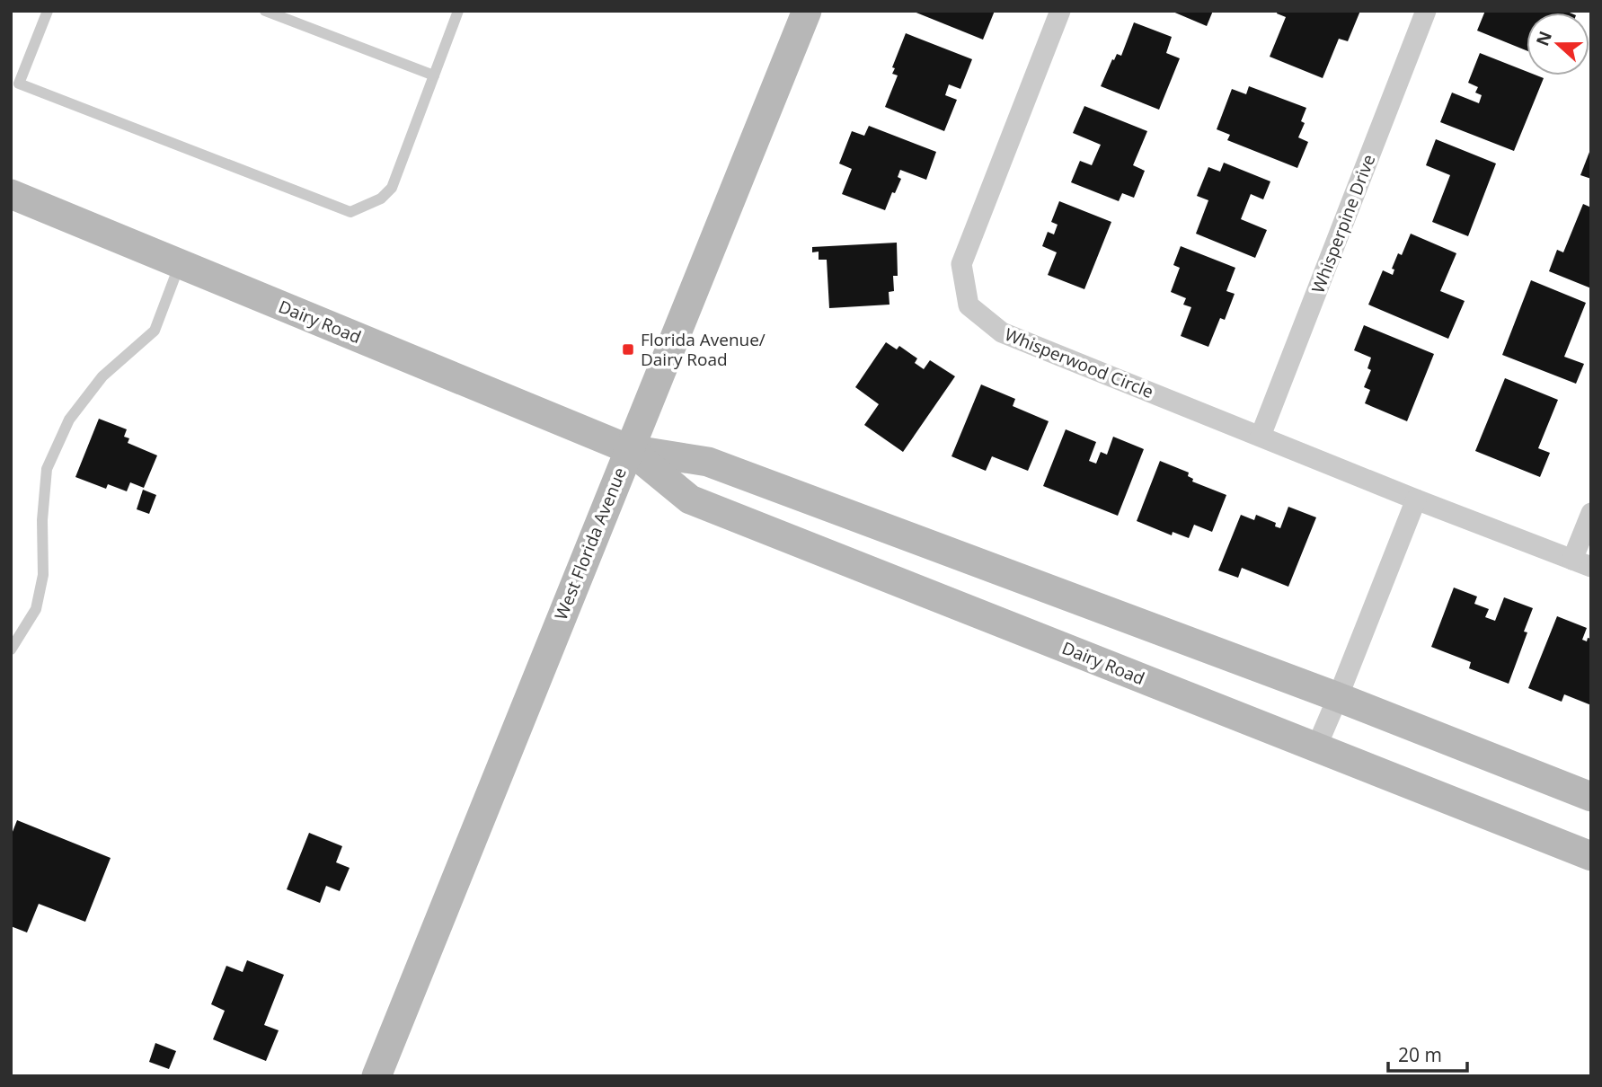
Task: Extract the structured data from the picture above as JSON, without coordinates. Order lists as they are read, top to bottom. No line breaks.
{"streets":{"street":["Whisperpine Drive","Dairy Road","Whisperwood Circle","West Florida Avenue"]},"crossings":[["Whisperpine Drive","Whisperwood Circle"],["Dairy Road","West Florida Avenue"]],"places":{"transit":["Florida Avenue/ Dairy Road"]},"scale_bar":"20 m","north":"left"}
